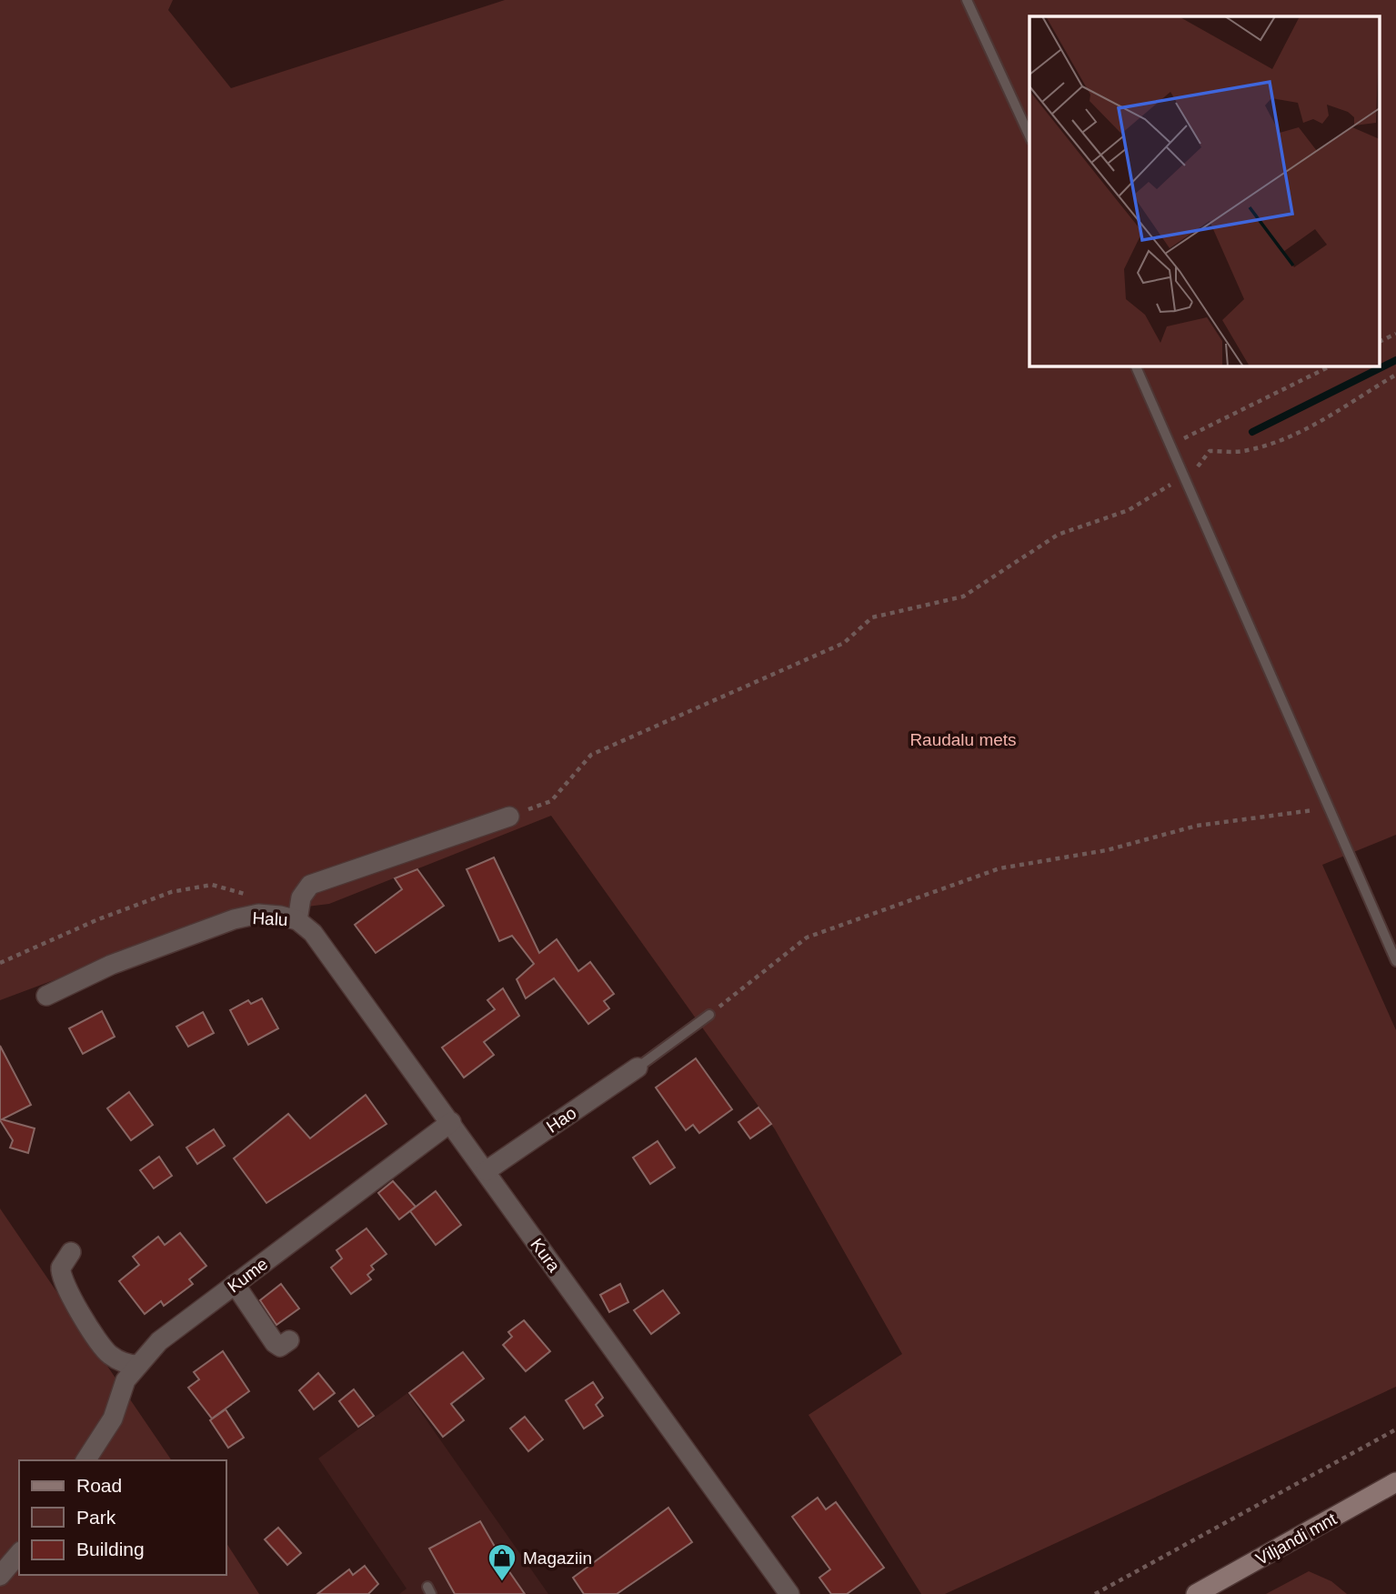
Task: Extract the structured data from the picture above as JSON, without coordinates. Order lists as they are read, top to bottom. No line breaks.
{"streets":{"main road":["Viljandi mnt"],"street":["Halu","Hao","Kura","Kume"]},"crossings":[["Halu","Kura"],["Hao","Kura"],["Kura","Kume"]],"parks":["Raudalu mets"],"places":{"shop":["Magaziin"]},"legend":["Road","Park","Building"]}
